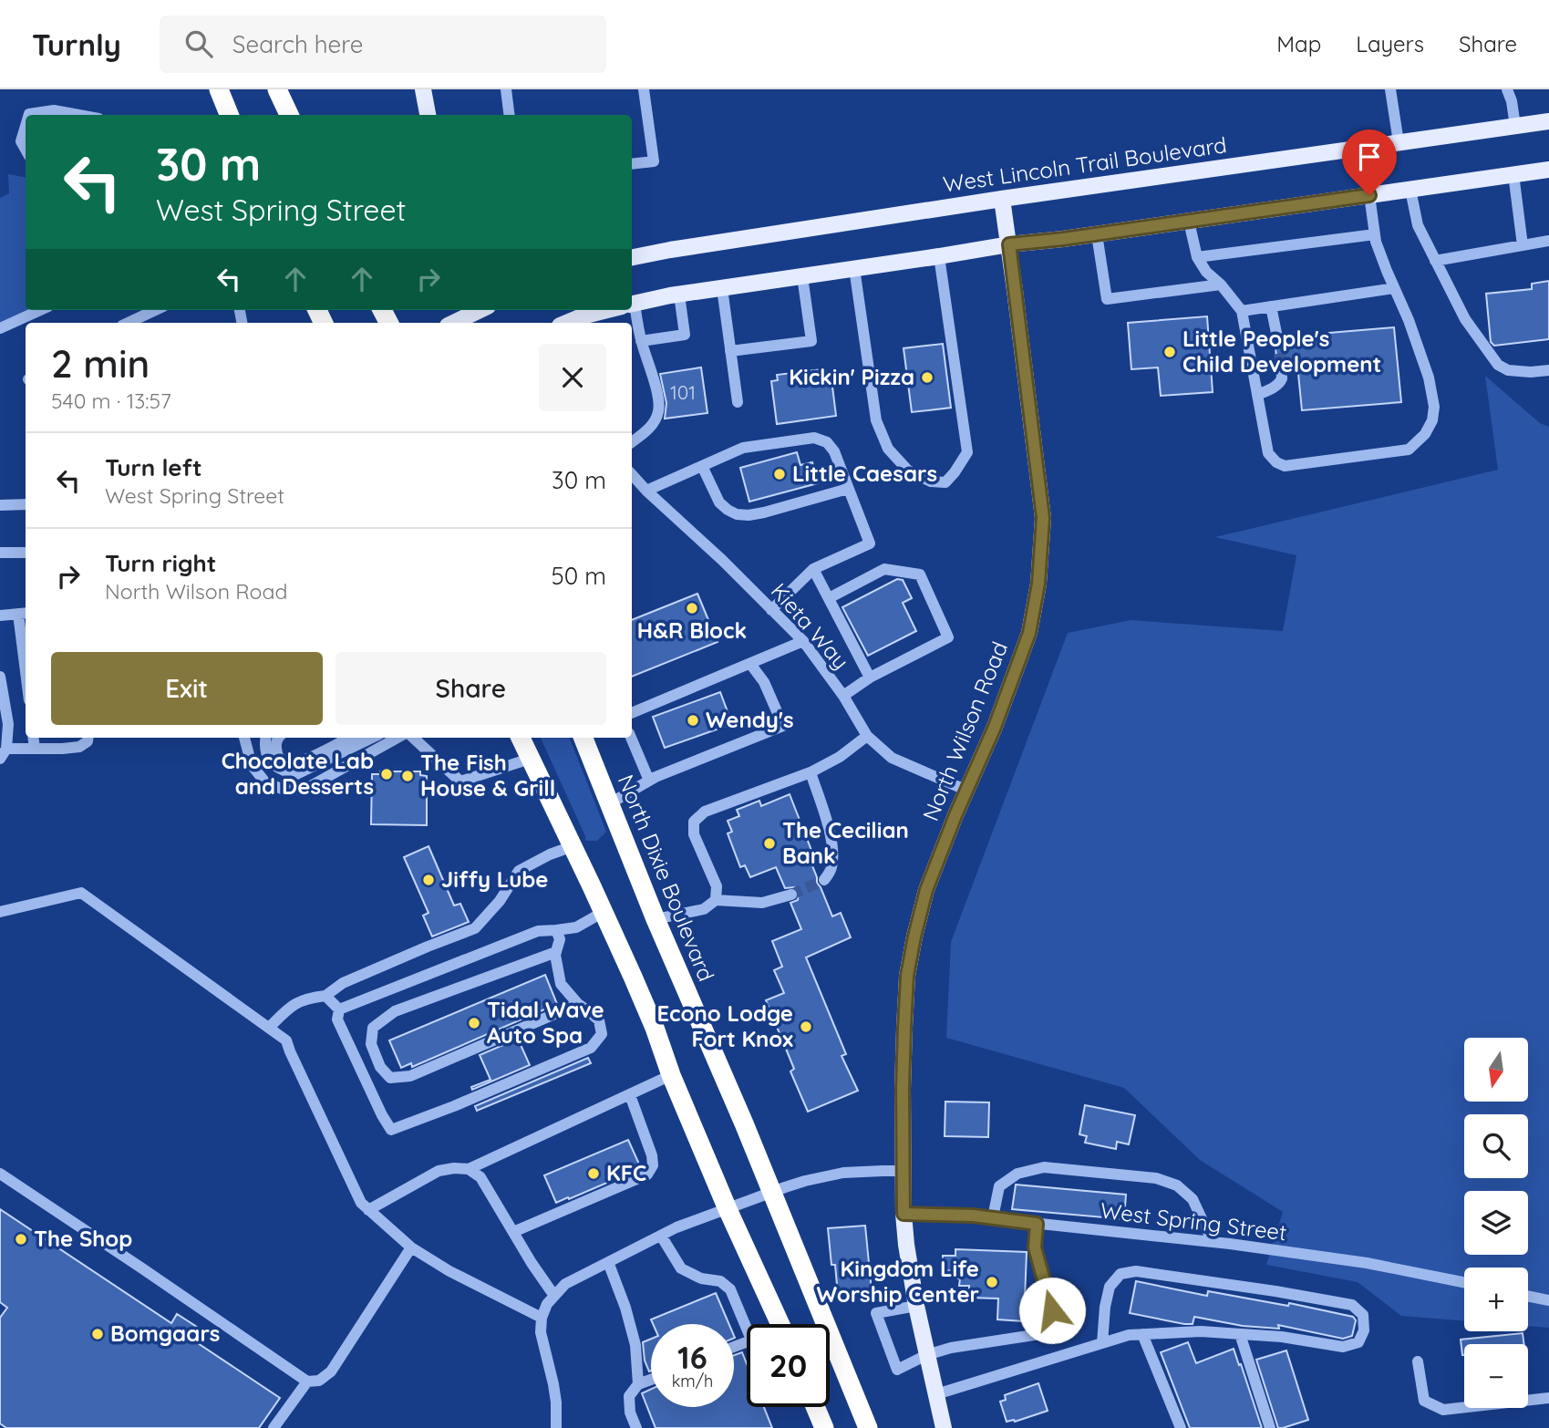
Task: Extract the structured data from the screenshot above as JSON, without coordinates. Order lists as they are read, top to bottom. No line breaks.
{"streets":{"highway":["North Dixie Boulevard"],"main road":["West Lincoln Trail Boulevard","North Wilson Road"],"street":["Kieta Way","West Spring Street"]},"crossings":[["West Lincoln Trail Boulevard","North Wilson Road"],["Kieta Way","North Wilson Road"],["North Wilson Road","West Spring Street"]],"places":["Little People's Child Development","Kickin' Pizza","Little Caesars","H&R Block","Wendy's","Chocolate Lab and Desserts","The Fish House & Grill","The Cecilian Bank","Jiffy Lube","Tidal Wave Auto Spa","Econo Lodge Fort Knox","KFC","The Shop","Kingdom Life Worship Center","Bomgaars"],"house_numbers":["101"],"north":"bottom","page":{"header":"Turnly","search":"Search here","nav":["Map","Layers","Share"],"turn":["30 m","West Spring Street"],"heading":["2 min","540 m · 13:57"],"list":[{"name":"Turn left","note":"West Spring Street","value":"30 m"},{"name":"Turn right","note":"North Wilson Road","value":"50 m"}],"buttons":["Exit","Share"],"map_buttons":["+","−"],"speed":"16 km/h","limit":"20"}}
